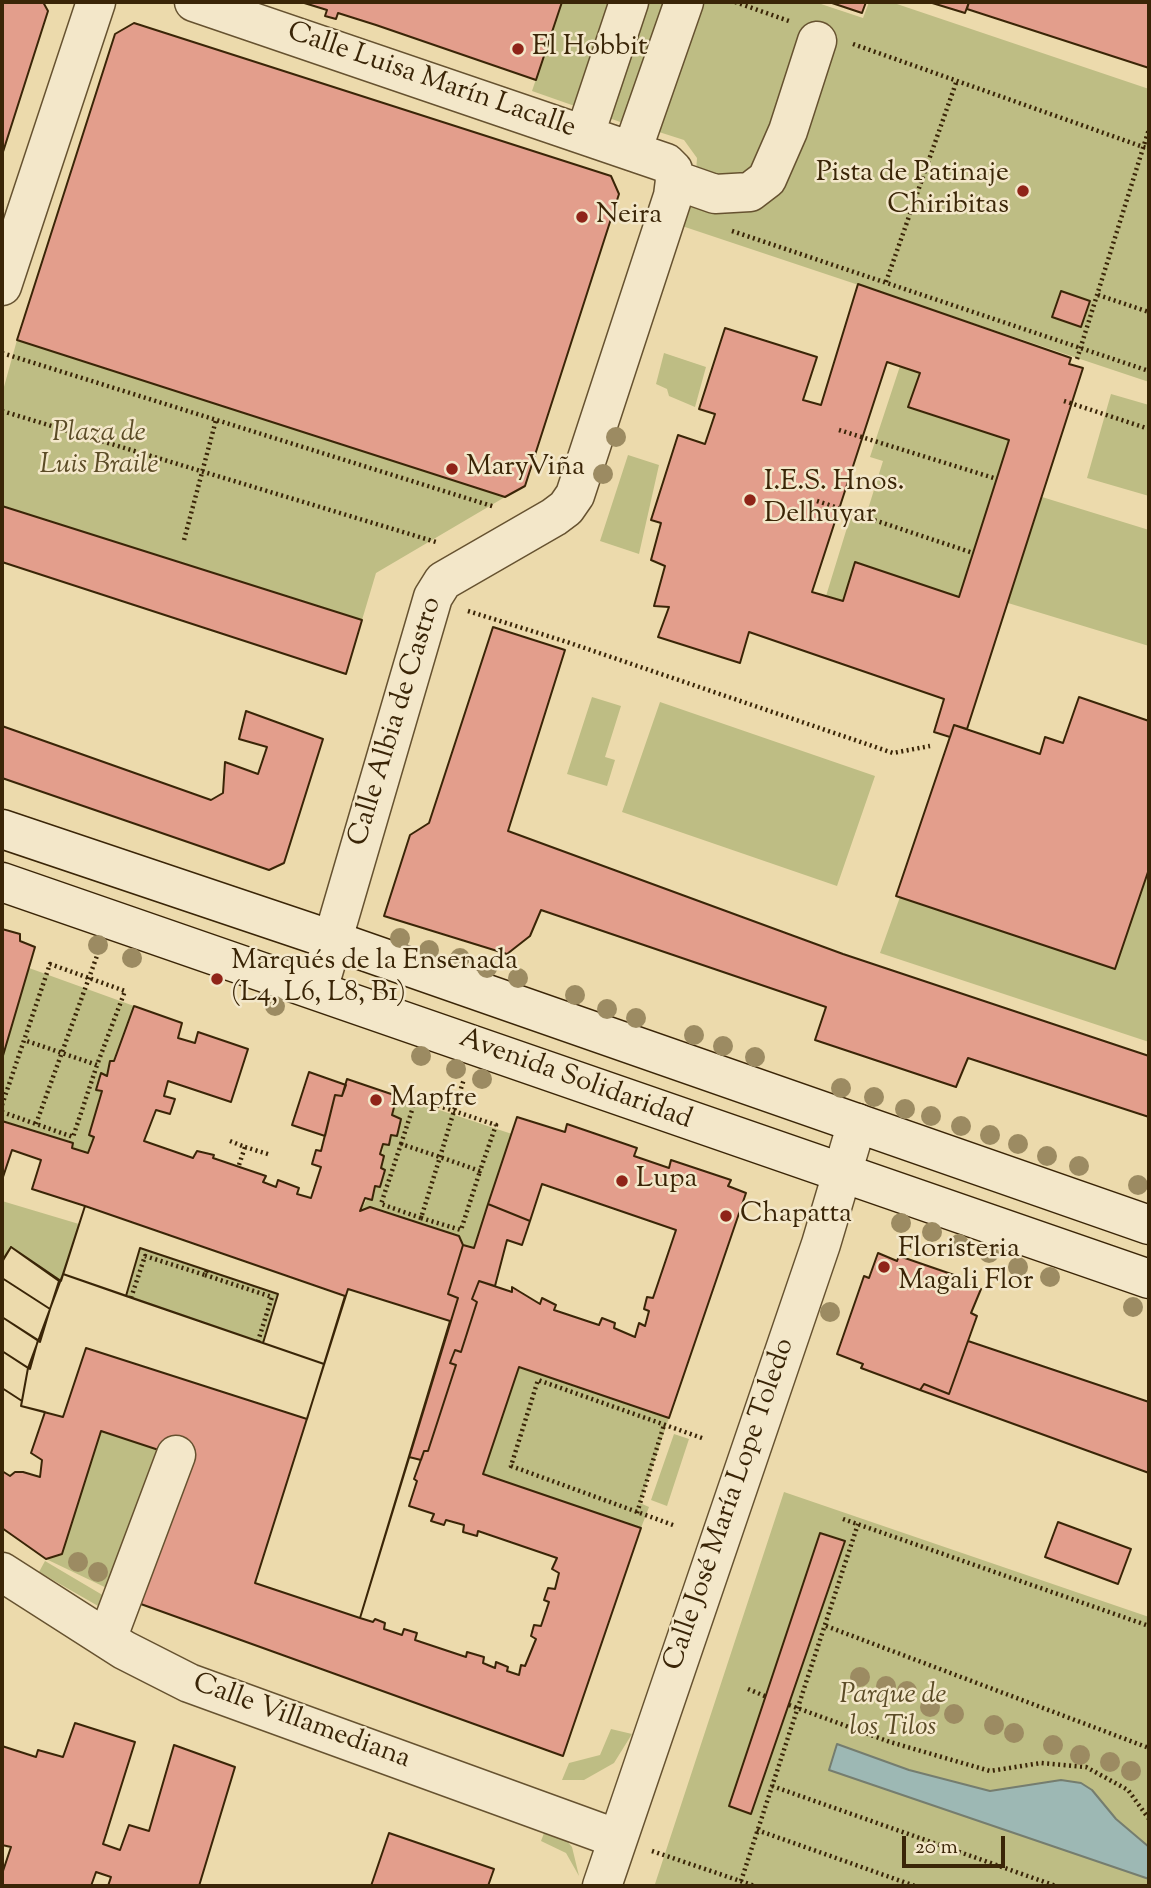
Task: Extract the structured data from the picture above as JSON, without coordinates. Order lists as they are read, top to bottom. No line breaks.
{"streets":{"street":["Calle Luisa Marín Lacalle","Calle Albia de Castro","Avenida Solidaridad","Calle José María Lope Toledo","Calle Villamediana"]},"crossings":[["Calle Luisa Marín Lacalle","Calle Albia de Castro"],["Calle Albia de Castro","Avenida Solidaridad"],["Avenida Solidaridad","Calle José María Lope Toledo"],["Calle José María Lope Toledo","Calle Villamediana"]],"parks":["Plaza de Luis Braile","Parque de los Tilos"],"places":["El Hobbit","Pista de Patinaje Chiribitas","Neira","MaryViña","I.E.S. Hnos. Delhuyar","Marqués de la Ensenada (L4, L6, L8, B1)","Mapfre","Lupa","Chapatta","Floristeria Magali Flor"],"scale_bar":"20 m"}
